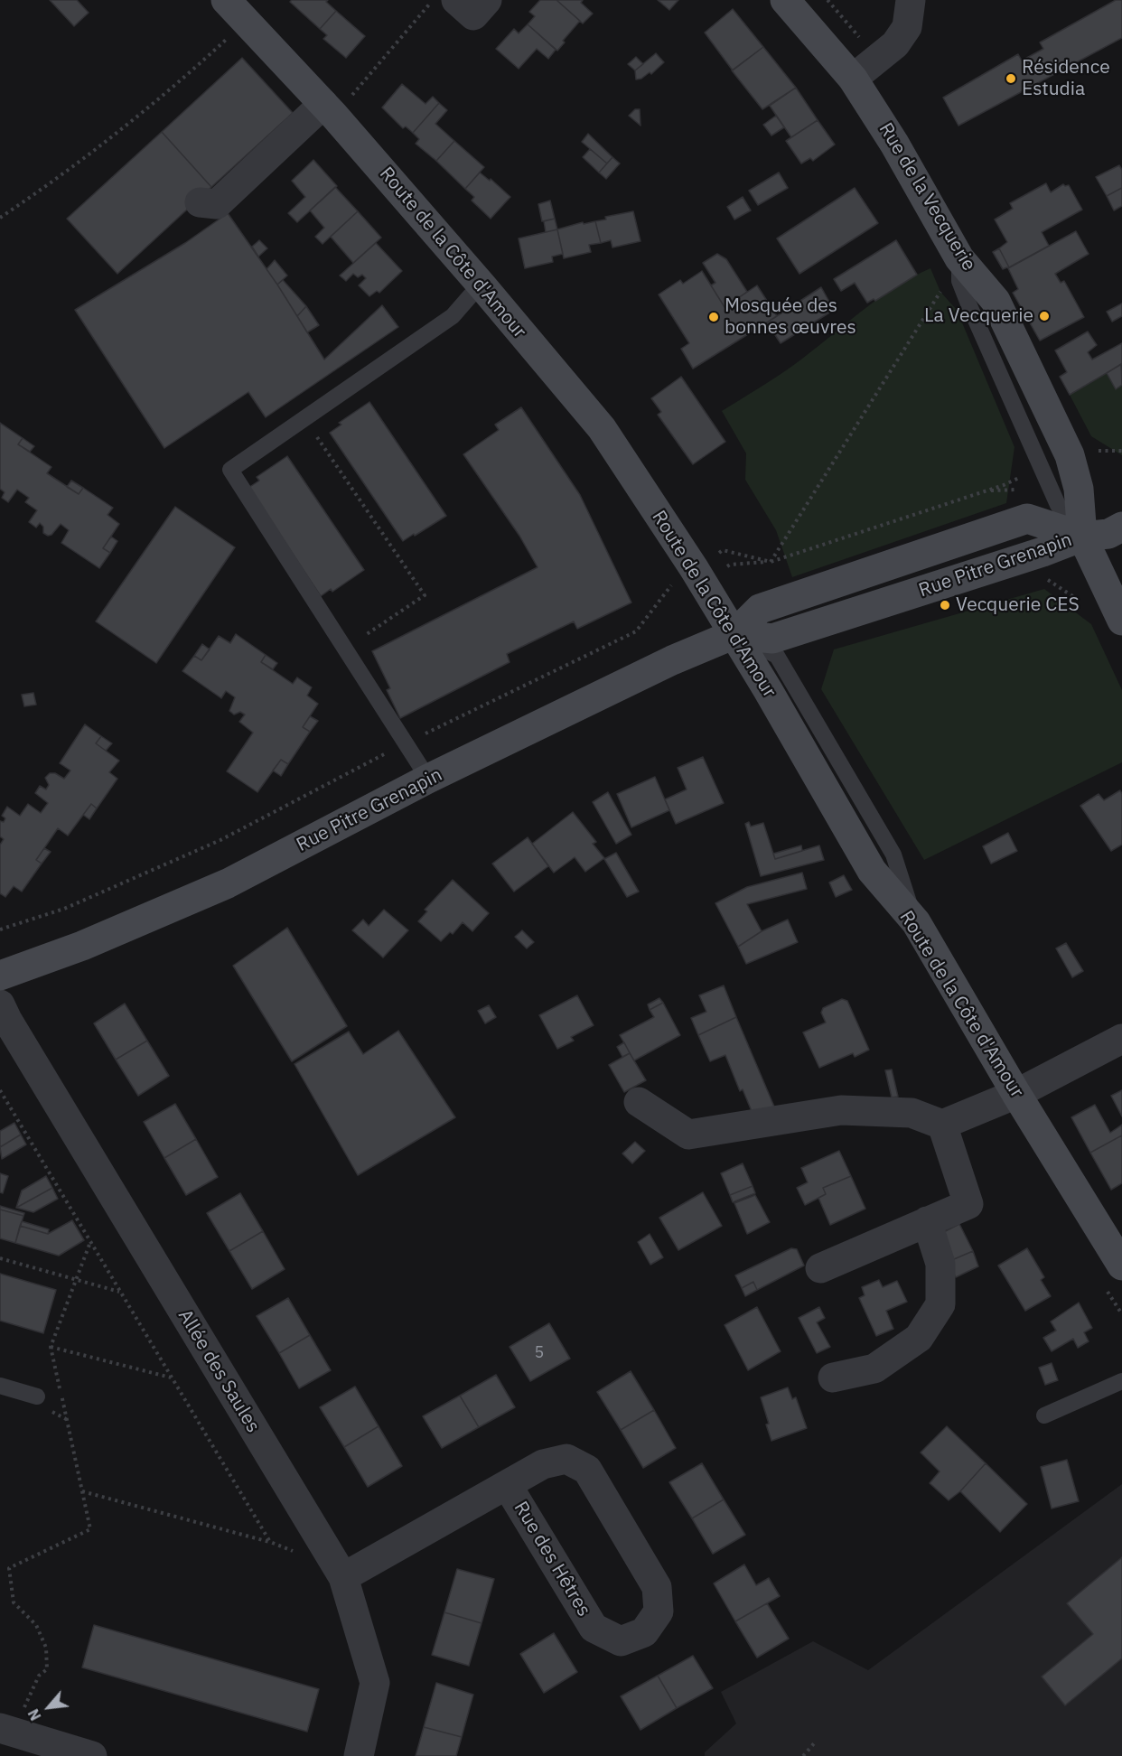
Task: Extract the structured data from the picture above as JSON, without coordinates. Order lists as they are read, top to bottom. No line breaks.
{"streets":{"main road":["Rue de la Vecquerie","Route de la Côte d'Amour","Rue Pitre Grenapin"],"street":["Allée des Saules","Rue des Hêtres"]},"crossings":[["Rue de la Vecquerie","Rue Pitre Grenapin"],["Route de la Côte d'Amour","Rue Pitre Grenapin"],["Allée des Saules","Rue des Hêtres"]],"places":["Résidence Estudia","La Vecquerie","Mosquée des bonnes œuvres","Vecquerie CES"],"house_numbers":["5"],"north":"bottom left"}
